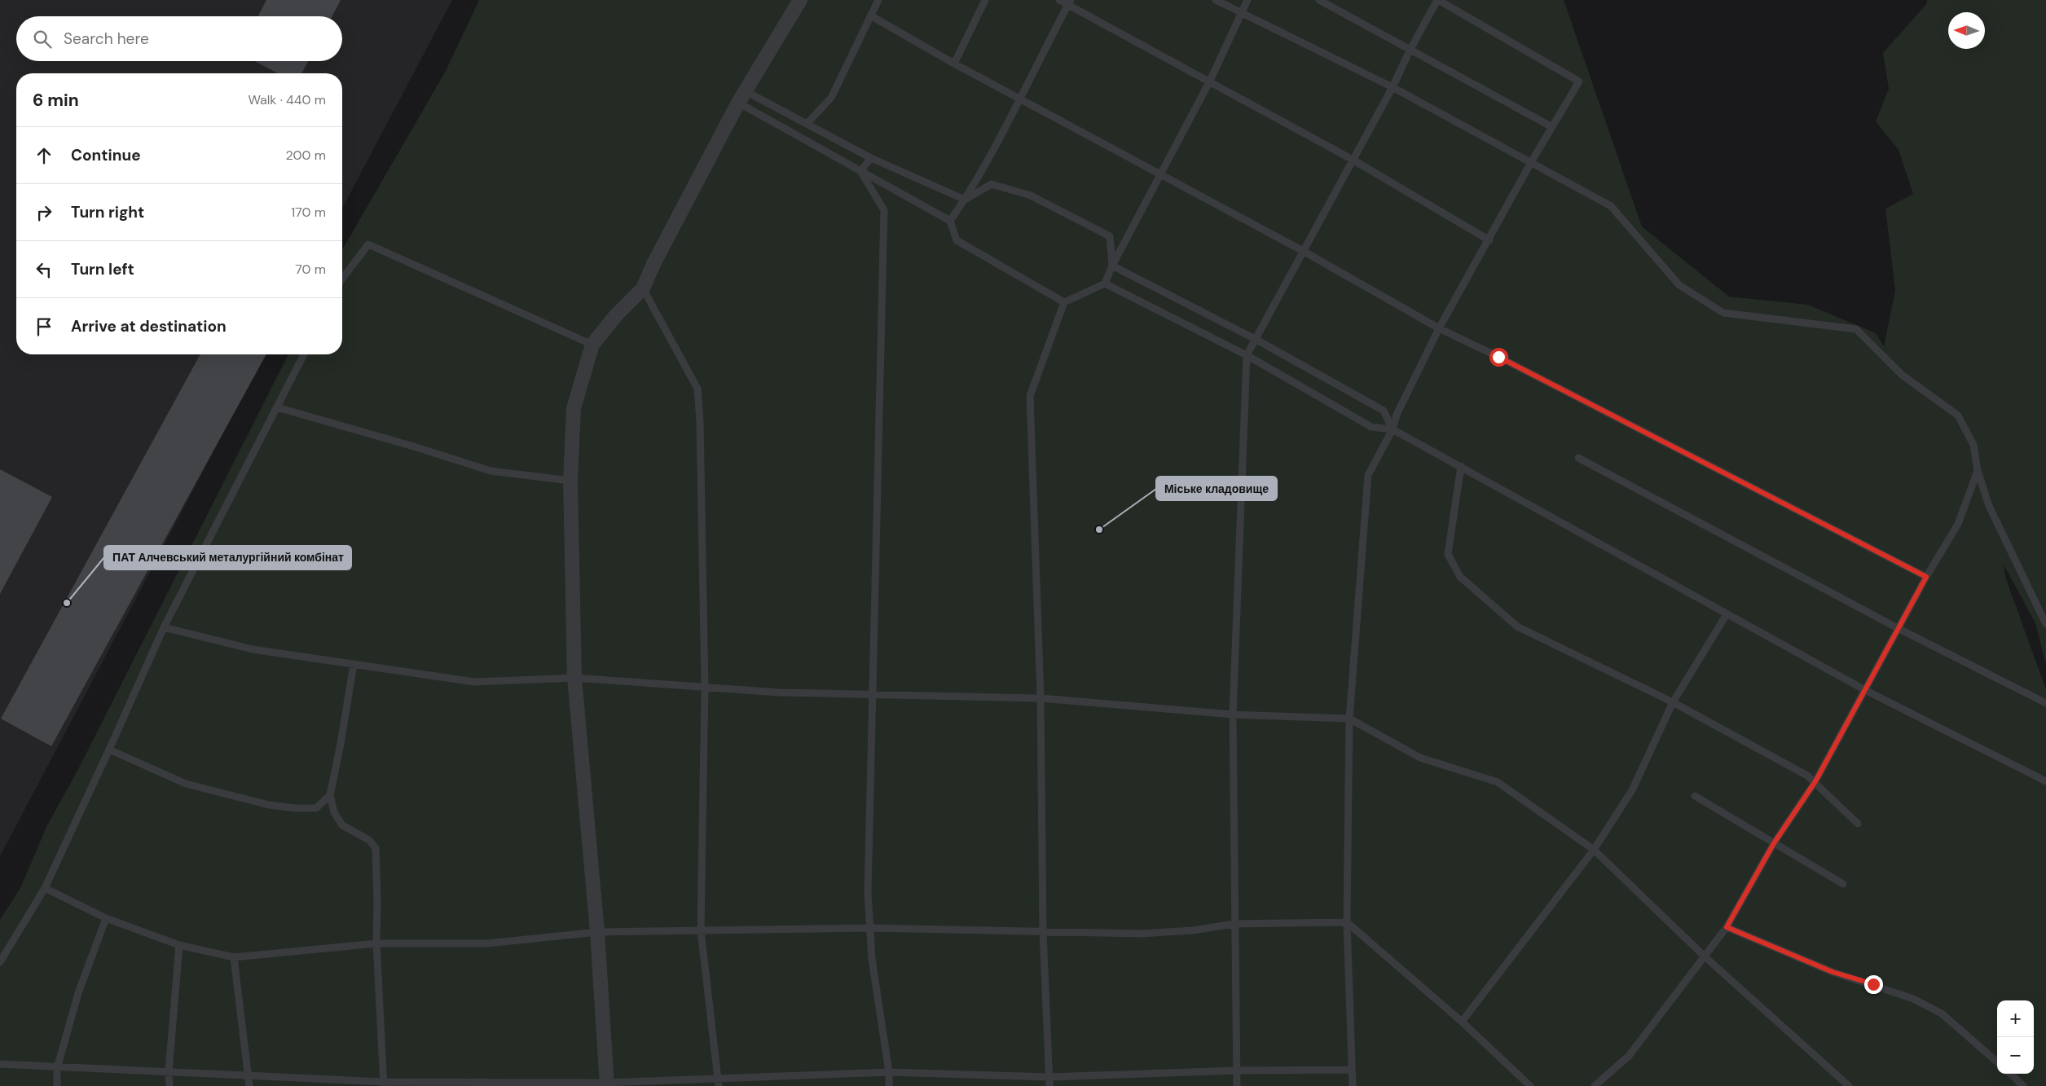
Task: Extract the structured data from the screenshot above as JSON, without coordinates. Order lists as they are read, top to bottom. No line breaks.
{"places":["Міське кладовище","ПАТ Алчевський металургійний комбінат"],"north":"left","page":{"search":"Search here","heading":["6 min","Walk · 440 m"],"list":[["Continue","200 m"],["Turn right","170 m"],["Turn left","70 m"],"Arrive at destination"],"map_buttons":["+","−"]}}
